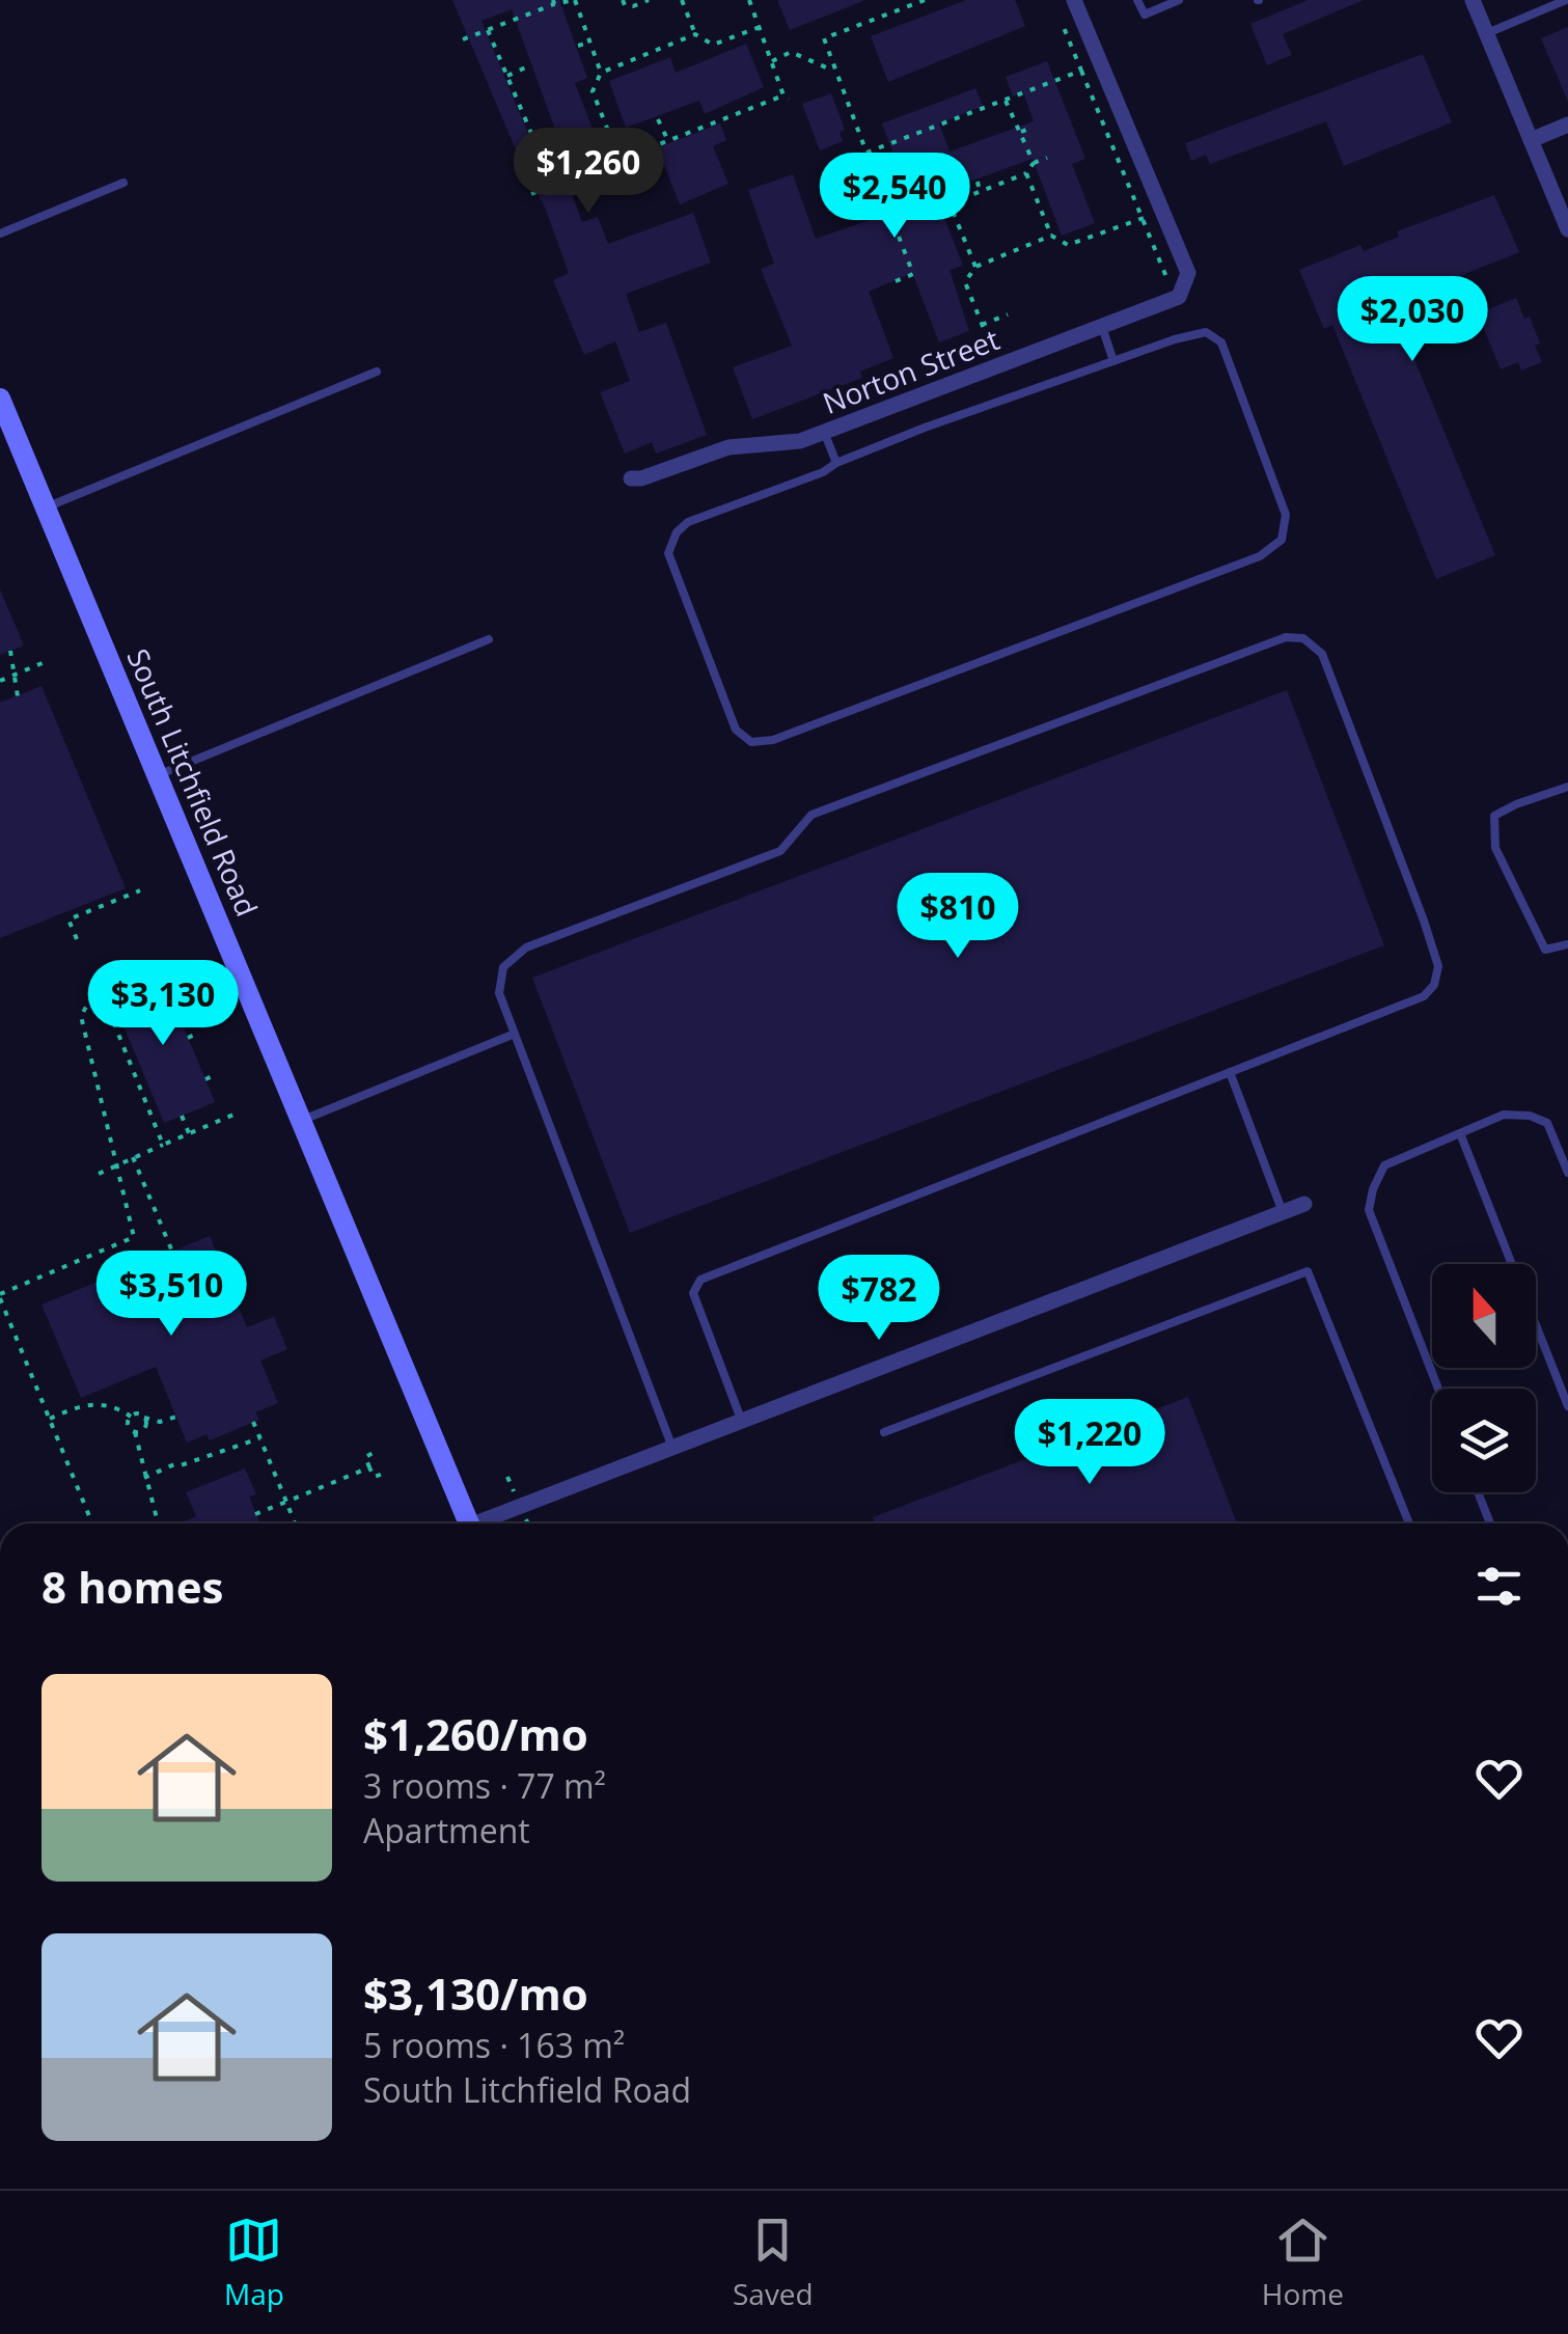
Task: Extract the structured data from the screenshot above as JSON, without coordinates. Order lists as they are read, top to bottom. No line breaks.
{"streets":{"main road":["South Litchfield Road"],"street":["Norton Street"]},"north":"top","page":{"price":["$1,260","$2,540","$2,030","$810","$3,130","$3,510","$782","$1,220"],"heading":"8 homes","list":[{"name":"$1,260/mo","note":"3 rooms · 77 m² · Apartment"},{"name":"$3,130/mo","note":"5 rooms · 163 m² · South Litchfield Road"}],"tabs":["Map","Saved","Home"]}}
